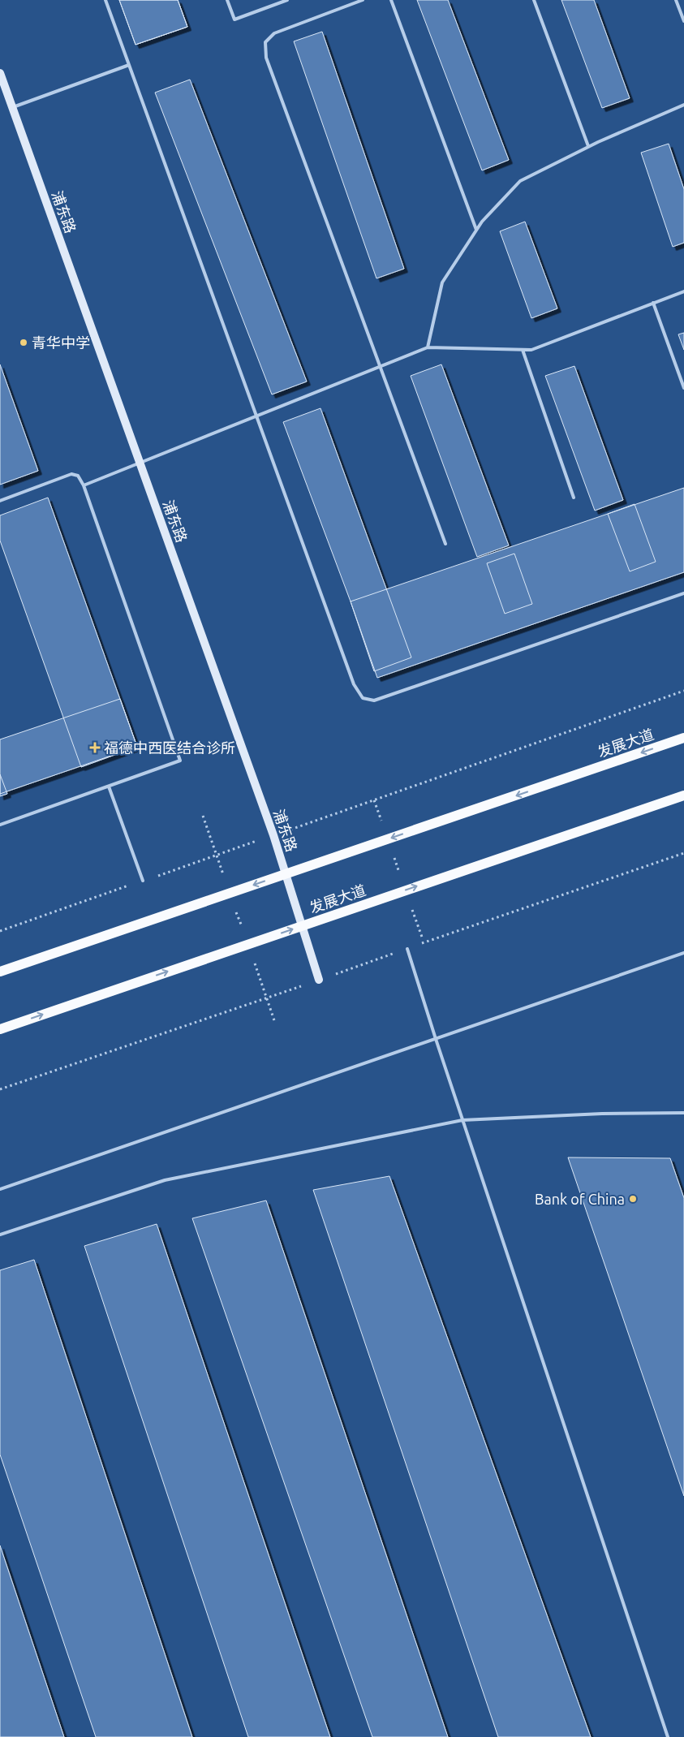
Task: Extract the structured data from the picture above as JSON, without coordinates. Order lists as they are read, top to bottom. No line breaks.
{"streets":{"main road":["发展大道"],"street":["浦东路"]},"crossings":[["浦东路","发展大道"]],"places":{"other":["青华中学","Bank of China"],"health":["福德中西医结合诊所"]}}
